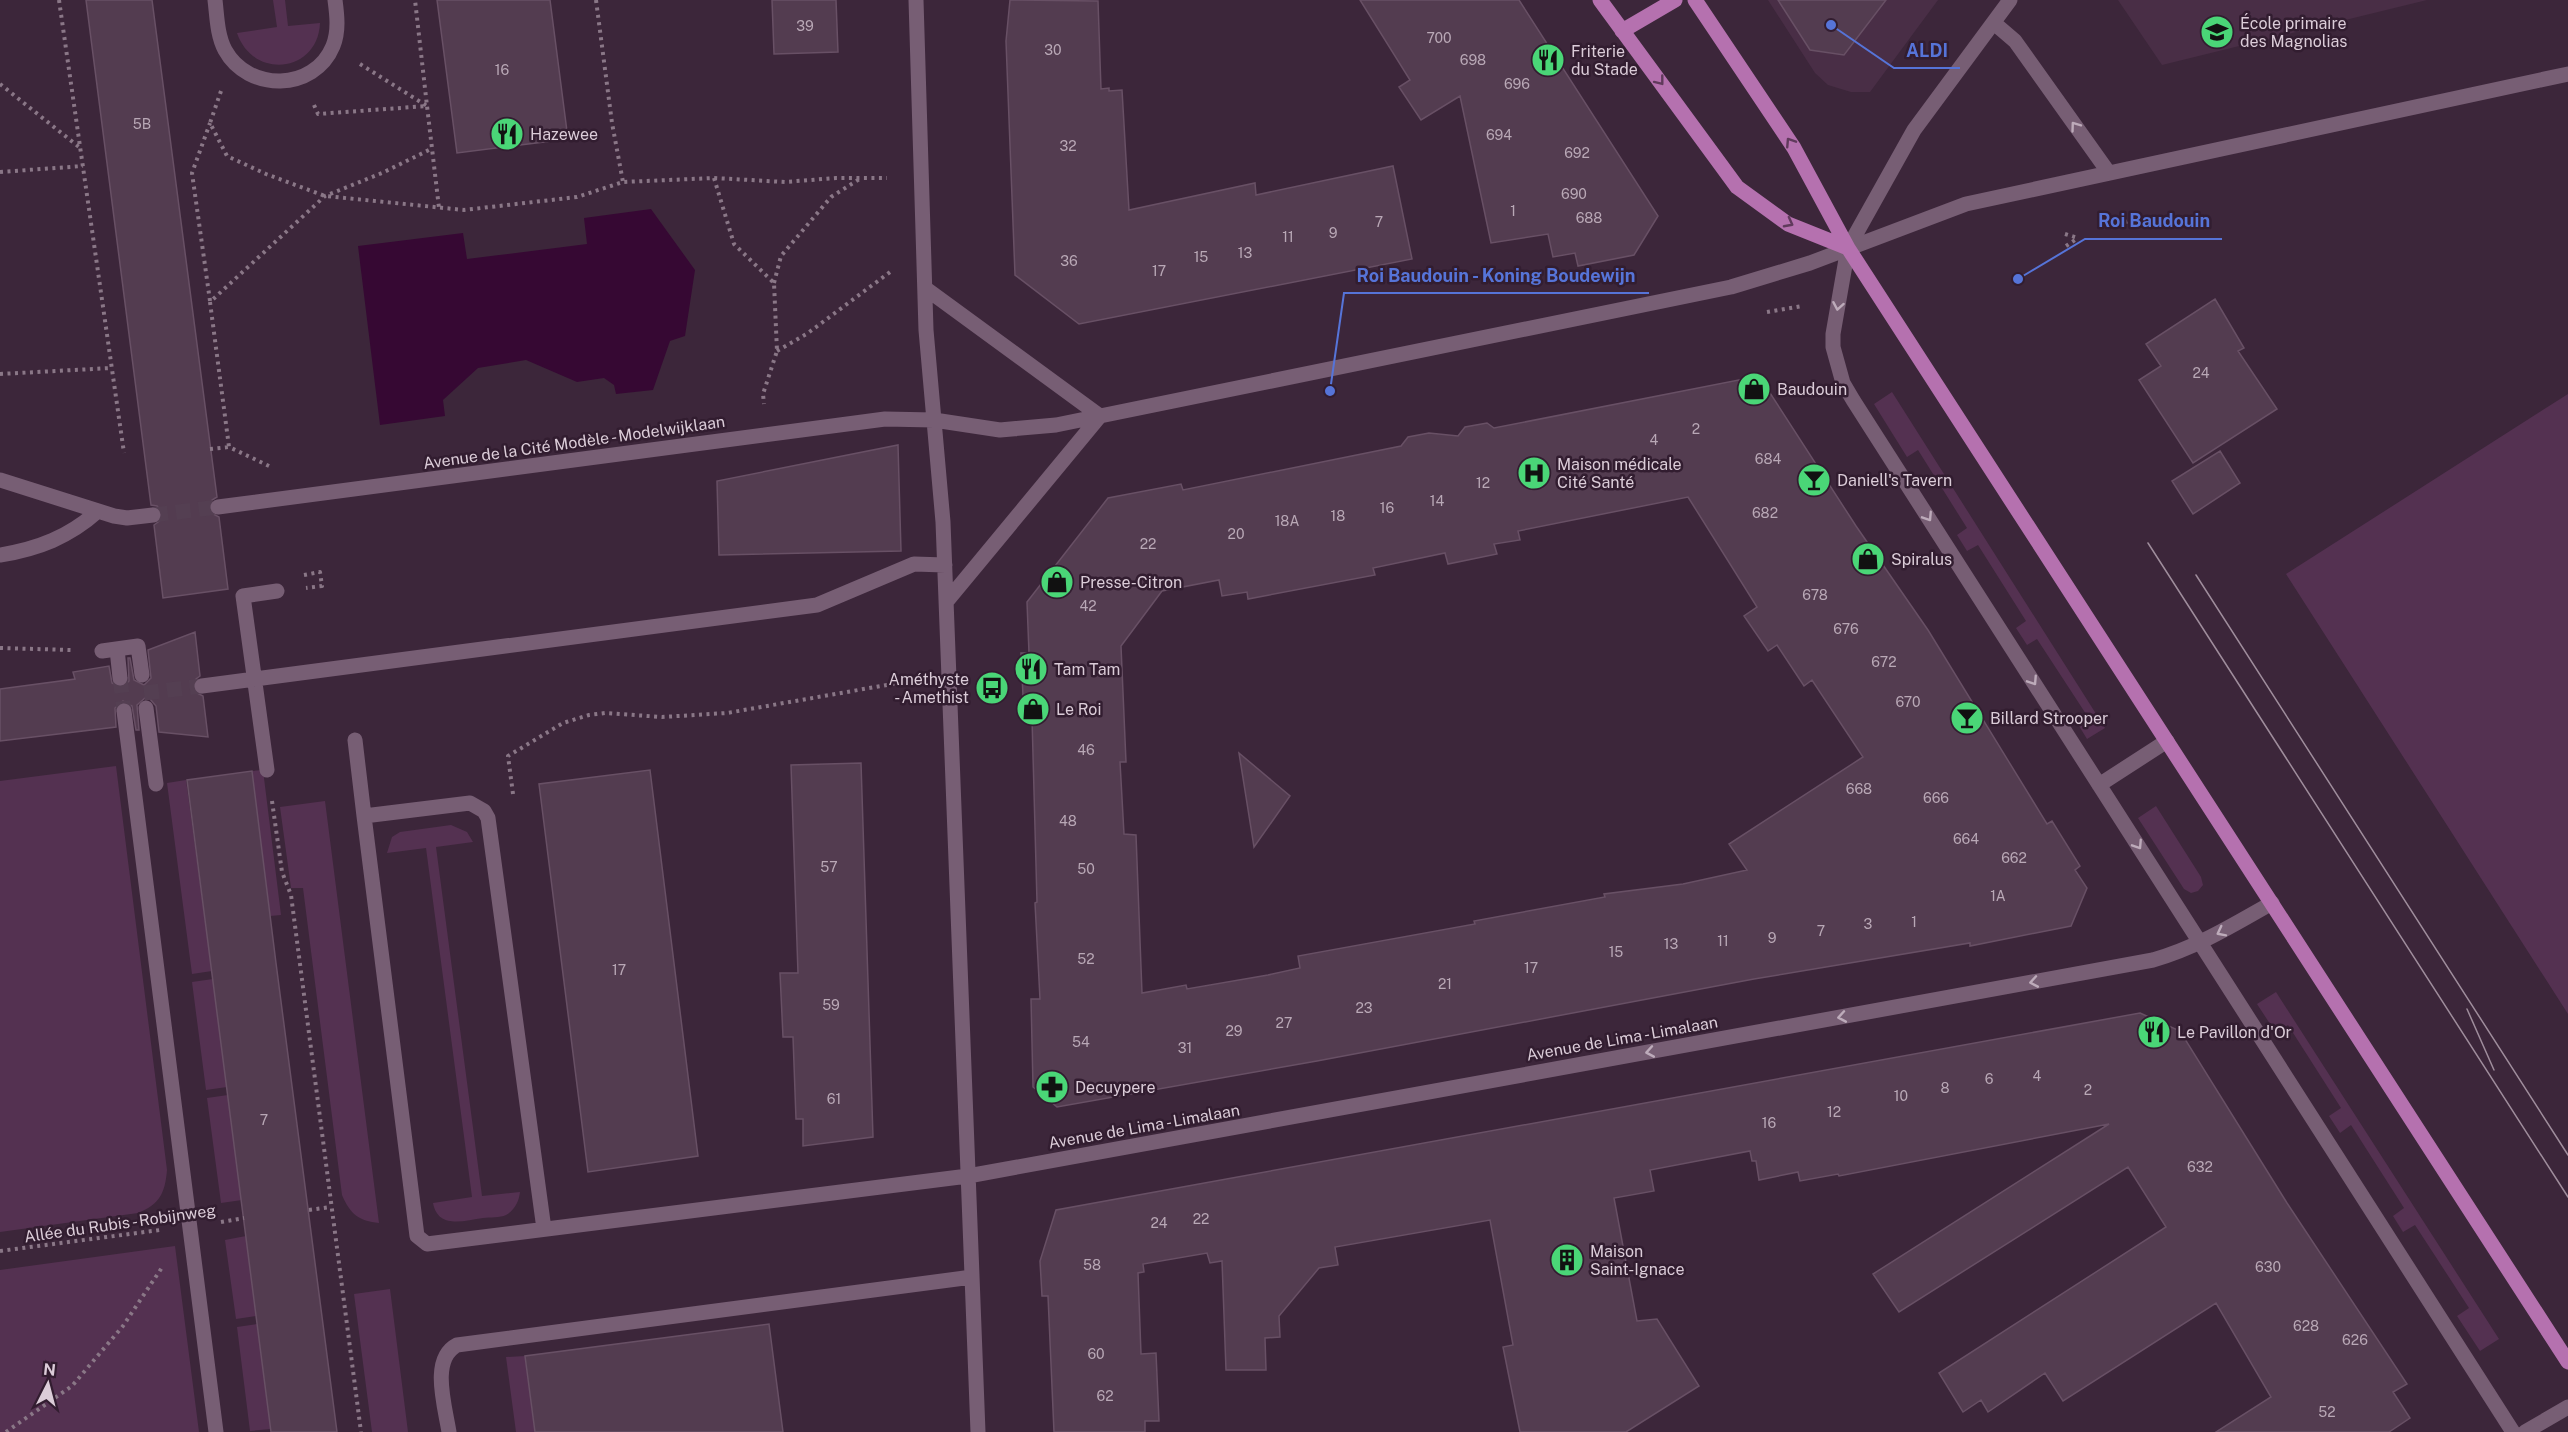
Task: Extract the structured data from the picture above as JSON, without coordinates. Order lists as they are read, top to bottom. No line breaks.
{"streets":{"street":["Avenue de la Cité Modèle - Modelwijklaan","Avenue de Lima - Limalaan"],"path":["Allée du Rubis - Robijnweg"]},"one_way":["Avenue de Lima - Limalaan"],"places":{"other":["ALDI","Roi Baudouin","Roi Baudouin - Koning Boudewijn"],"school or university":["École primaire des Magnolias"],"restaurant":["Friterie du Stade","Hazewee","Tam Tam","Le Pavillon d'Or"],"shop":["Baudouin","Spiralus","Presse-Citron","Le Roi"],"hospital":["Maison médicale Cité Santé"],"bar":["Daniell's Tavern","Billard Strooper"],"bus stop":["Améthyste - Amethist"],"pharmacy":["Decuypere"],"building":["Maison Saint-Ignace"]},"house_numbers":["39","700","30","698","16","696","5B","694","32","692","690","1","688","7","9","11","13","15","36","17","24","2","4","684","12","14","16","682","18","18A","20","22","678","42","676","672","670","46","668","666","48","664","662","57","50","1A","1","3","7","9","11","13","15","52","17","17","21","59","23","27","29","54","31","4","6","8","2","10","61","12","7","16","632","22","24","58","630","628","626","60","62","52"],"north":"top"}
